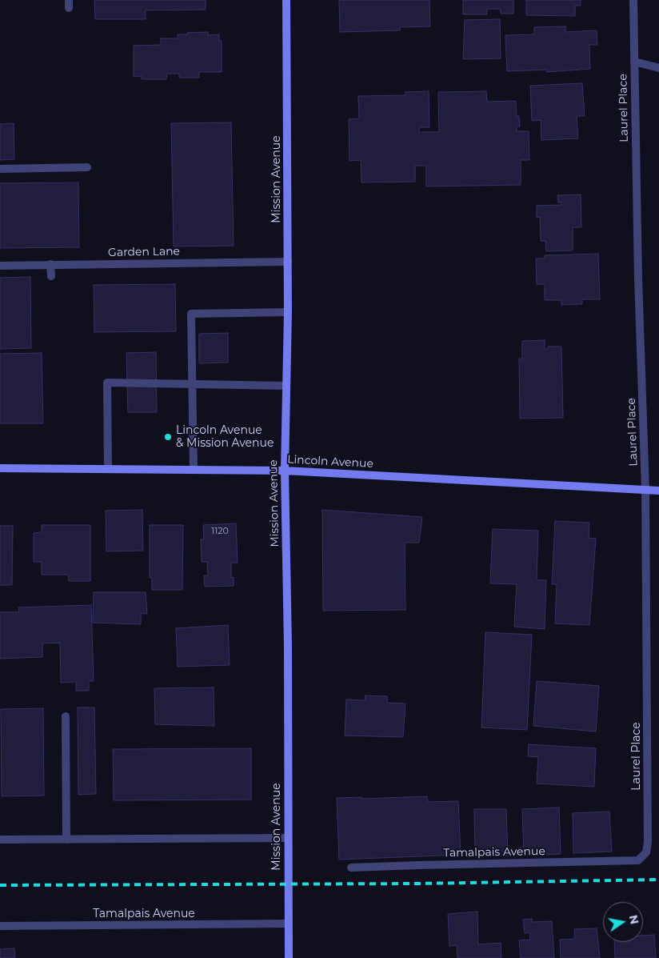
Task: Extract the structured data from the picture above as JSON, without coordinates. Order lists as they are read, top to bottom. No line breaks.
{"streets":{"street":["Laurel Place","Mission Avenue","Garden Lane","Lincoln Avenue","Tamalpais Avenue"]},"crossings":[["Laurel Place","Lincoln Avenue"],["Laurel Place","Tamalpais Avenue"],["Mission Avenue","Garden Lane"],["Mission Avenue","Lincoln Avenue"],["Mission Avenue","Tamalpais Avenue"]],"places":["Lincoln Avenue & Mission Avenue"],"house_numbers":["1120"],"north":"right"}
